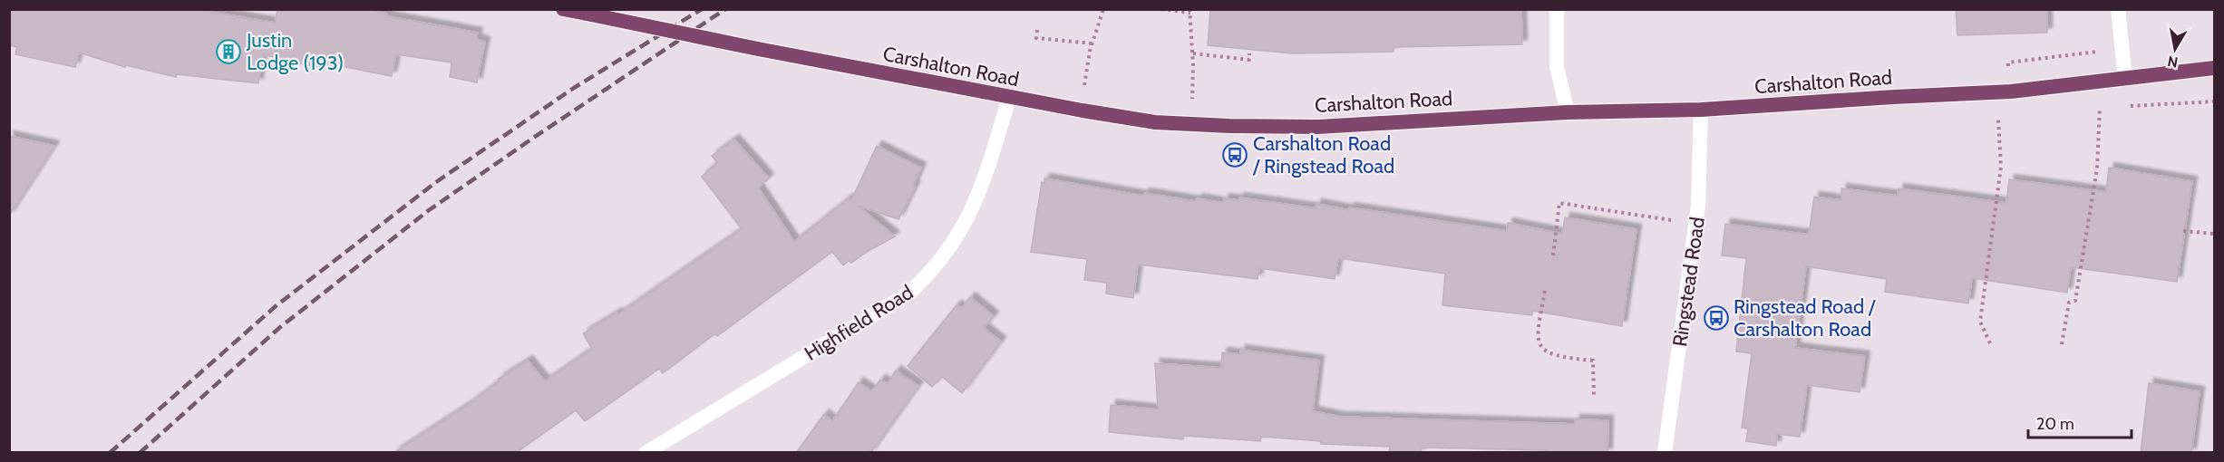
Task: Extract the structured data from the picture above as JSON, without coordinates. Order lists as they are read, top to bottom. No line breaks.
{"streets":{"highway":["Carshalton Road"],"street":["Ringstead Road","Highfield Road"]},"crossings":[["Carshalton Road","Ringstead Road"],["Carshalton Road","Highfield Road"]],"places":{"building":["Justin Lodge (193)"],"bus stop":["Carshalton Road / Ringstead Road","Ringstead Road / Carshalton Road"]},"scale_bar":"20 m","north":"bottom"}
